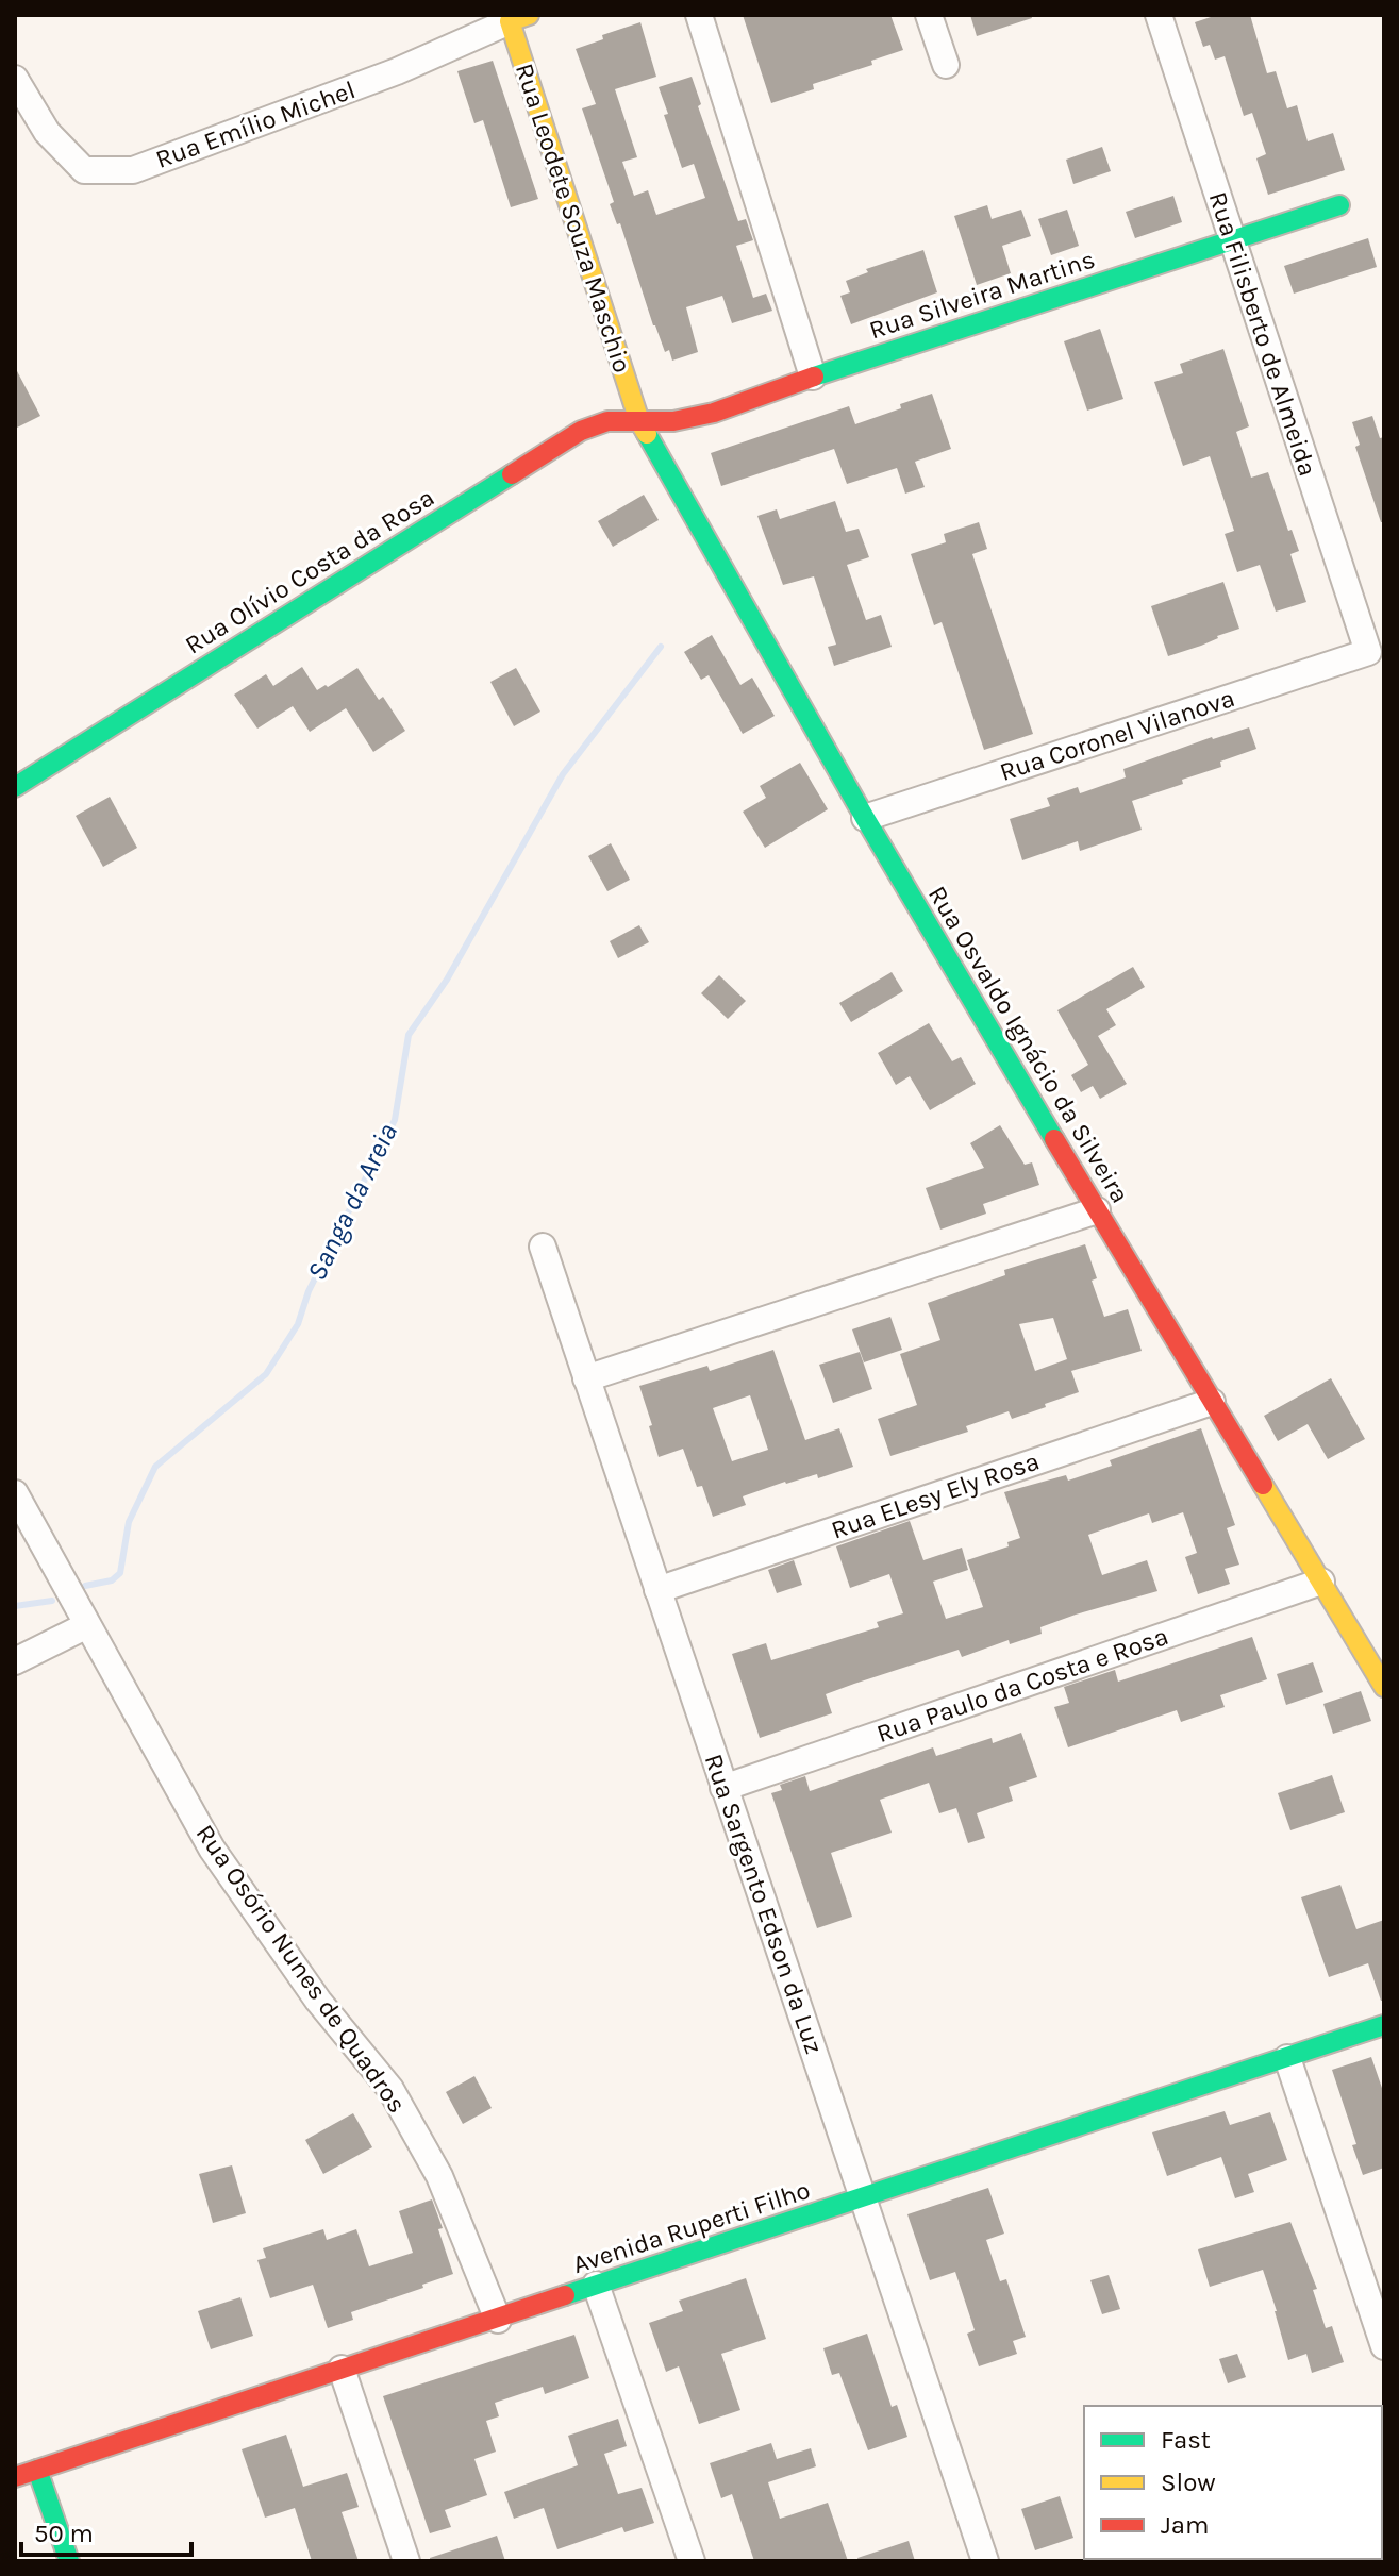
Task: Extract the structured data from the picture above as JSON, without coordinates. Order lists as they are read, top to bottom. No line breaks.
{"streets":{"street":["Rua Emílio Michel","Rua Leodete Souza Maschio","Rua Silveira Martins","Rua Filisberto de Almeida","Rua Olívio Costa da Rosa","Rua Coronel Vilanova","Rua Osvaldo Ignácio da Silveira","Rua ELesy Ely Rosa","Rua Paulo da Costa e Rosa","Rua Sargento Edson da Luz","Rua Osório Nunes de Quadros","Avenida Ruperti Filho"]},"crossings":[["Rua Emílio Michel","Rua Leodete Souza Maschio"],["Rua Leodete Souza Maschio","Rua Silveira Martins"],["Rua Leodete Souza Maschio","Rua Olívio Costa da Rosa"],["Rua Leodete Souza Maschio","Rua Osvaldo Ignácio da Silveira"],["Rua Silveira Martins","Rua Filisberto de Almeida"],["Rua Silveira Martins","Rua Olívio Costa da Rosa"],["Rua Silveira Martins","Rua Osvaldo Ignácio da Silveira"],["Rua Filisberto de Almeida","Rua Coronel Vilanova"],["Rua Olívio Costa da Rosa","Rua Osvaldo Ignácio da Silveira"],["Rua Coronel Vilanova","Rua Osvaldo Ignácio da Silveira"],["Rua Osvaldo Ignácio da Silveira","Rua ELesy Ely Rosa"],["Rua Osvaldo Ignácio da Silveira","Rua Paulo da Costa e Rosa"],["Rua ELesy Ely Rosa","Rua Sargento Edson da Luz"],["Rua Paulo da Costa e Rosa","Rua Sargento Edson da Luz"],["Rua Sargento Edson da Luz","Avenida Ruperti Filho"],["Rua Osório Nunes de Quadros","Avenida Ruperti Filho"]],"water":["Sanga da Areia"],"legend":["Fast","Slow","Jam"],"scale_bar":"50 m"}
